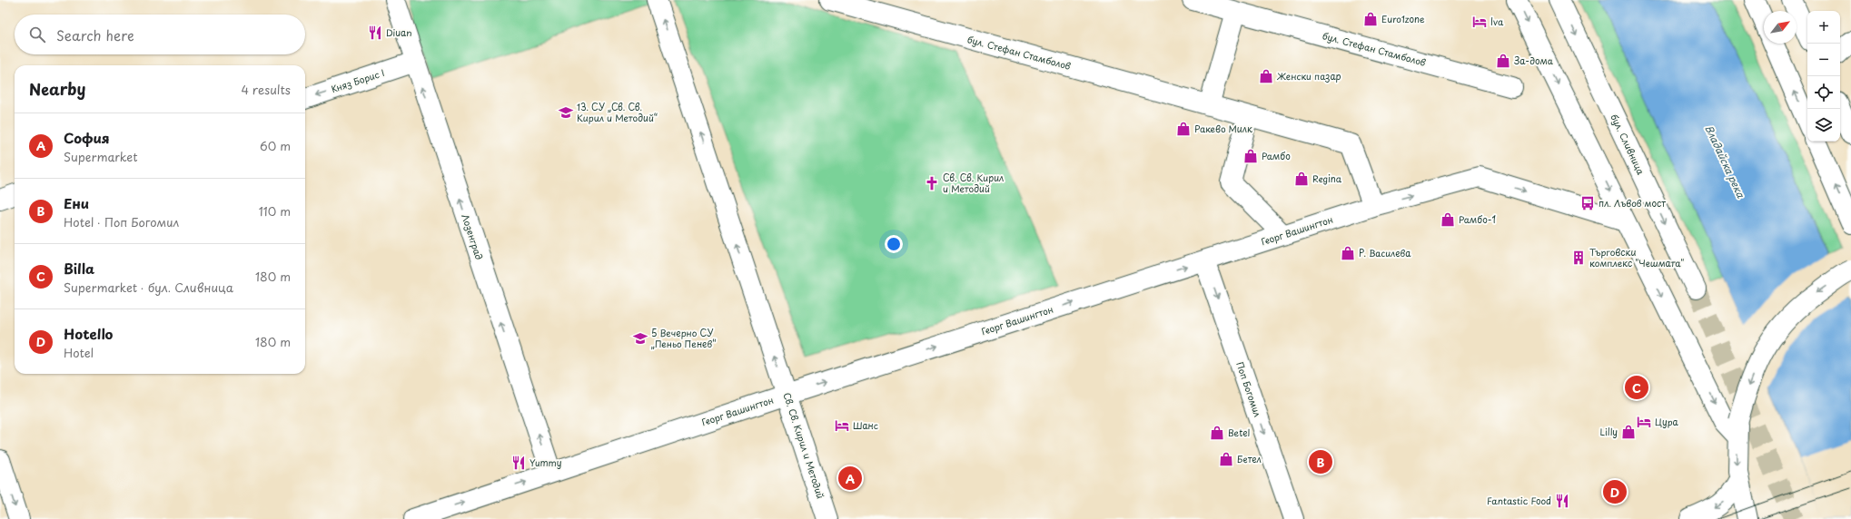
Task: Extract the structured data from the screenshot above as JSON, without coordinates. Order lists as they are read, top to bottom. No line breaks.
{"streets":{"street":["бул. Стефан Стамболов","Княз Борис I","бул. Сливница","Георг Вашингтон","Лозенград","Поп Богомил","Св. Св. Кирил и Методий"]},"crossings":[["бул. Стефан Стамболов","Георг Вашингтон"],["Княз Борис I","Лозенград"],["Георг Вашингтон","Лозенград"],["Георг Вашингтон","Поп Богомил"],["Георг Вашингтон","Св. Св. Кирил и Методий"]],"one_way":["Княз Борис I","Георг Вашингтон","Лозенград","Поп Богомил","Св. Св. Кирил и Методий"],"water":["Владайска река"],"places":{"shop":["Euro1zone","За-дома","Женски пазар","Ракево Милк","Рамбо","Regina","Рамбо-1","Р. Василева","Lilly","Betel","Бетел"],"hotel":["Iva","Цура","Шанс"],"restaurant":["Diuan","Yummy","Fantastic Food"],"school or university":["13. СУ „Св. Св. Кирил и Методий“","5 Вечерно СУ „Пеньо Пенев“"],"church":["Св. Св. Кирил и Методий"],"bus stop":["пл. Лъвов мост"],"building":["Търговски комплекс \"Чешмата\""]},"north":"top right","page":{"map_buttons":["+","−"],"search":"Search here","heading":["Nearby","4 results"],"list":[{"mark":"A","name":"София","note":"Supermarket","value":"60 m"},{"mark":"B","name":"Ени","note":"Hotel · Поп Богомил","value":"110 m"},{"mark":"C","name":"Billa","note":"Supermarket · бул. Сливница","value":"180 m"},{"mark":"D","name":"Hotello","note":"Hotel","value":"180 m"}],"pins":["C","B","A","D"]}}
